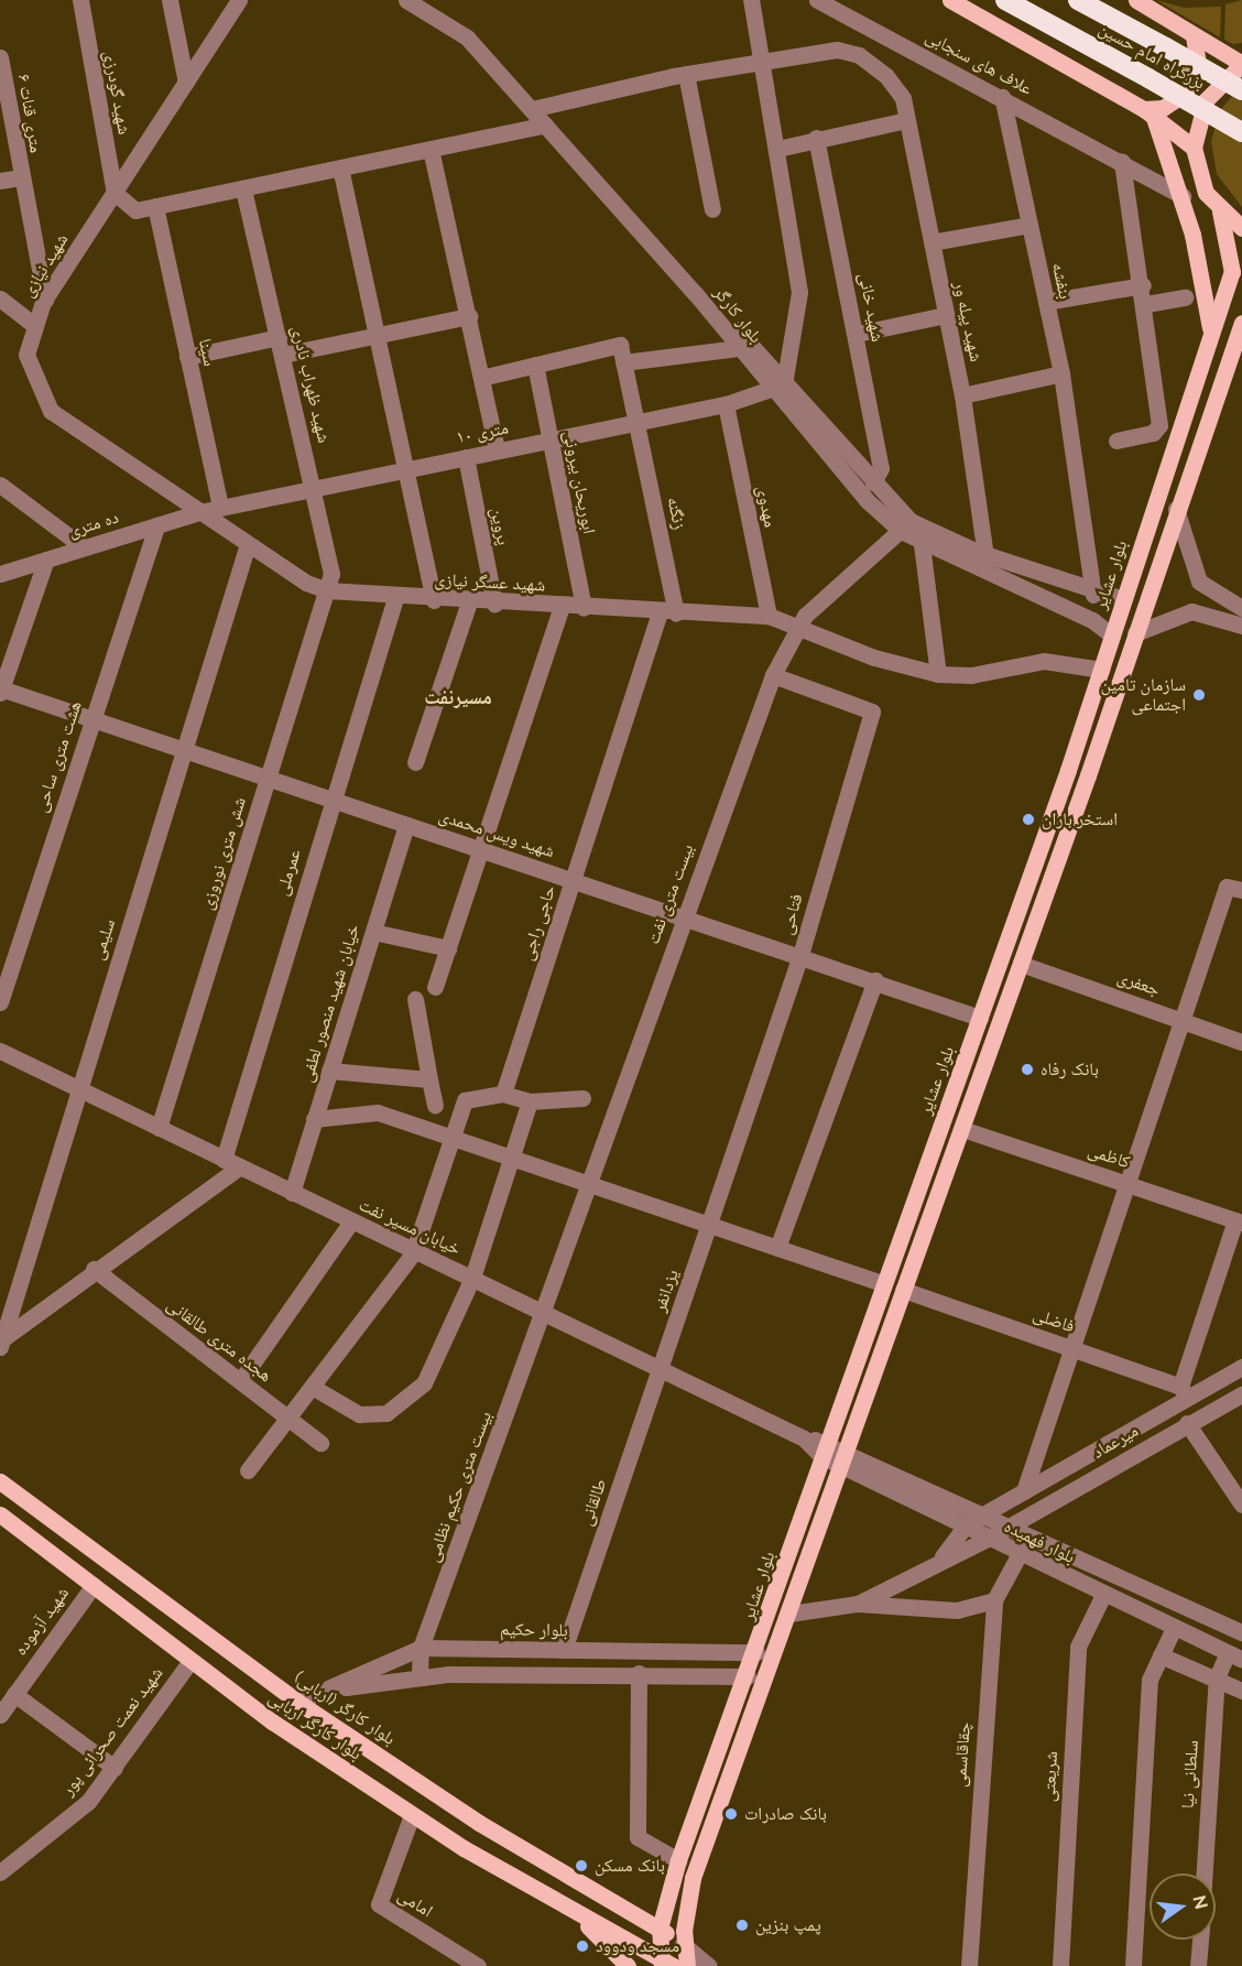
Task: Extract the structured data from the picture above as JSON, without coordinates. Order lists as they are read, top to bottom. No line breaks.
{"streets":{"highway":["بزرگراه امام حسین"],"main road":["بلوار عشایر","بلوار کارگر (اربابی)","بلوار کارگر اربابی"],"street":["علاف های سنجابی","شهید گودرزی","۶ متری قنات","شهید نیازی","بنفشه","شهید خانی","بلوار کارگر","شهید پیله ور","سینا","شهید ظهراب نادری","۱۰ متری","ابوریحان بیرونی","مهدوی","زنگنه","ده متری","پروین","شهید عسگر نیازی","هشت متری ساحی","شهید ویس محمدی","شش متری نوروزی","عمرملی","بیست متری نفت","فتاحی","حاجی راجی","سلیمی","جعفری","خیابان شهید منصور لطفی","کاظمی","خیابان مسیر نفت","یزدانفر","فاضلی","هجده متری طالقانی","میرعماد","بیست متری حکیم نظامی","طالقانی","بلوار فهمیده","شهید آزموده","بلوار حکیم","شهید نعمت صحرائی پور","چقاقاسمی","سلطانی نیا","شریعتی","امامی"]},"crossings":[["علاف های سنجابی","بنفشه"],["شهید گودرزی","شهید نیازی"],["۶ متری قنات","شهید نیازی"],["شهید نیازی","۱۰ متری"],["شهید نیازی","ده متری"],["شهید نیازی","شهید عسگر نیازی"],["بنفشه","بلوار کارگر"],["شهید خانی","بلوار کارگر"],["بلوار کارگر","شهید پیله ور"],["بلوار کارگر","۱۰ متری"],["بلوار کارگر","بلوار عشایر"],["بلوار کارگر","بیست متری نفت"],["سینا","۱۰ متری"],["شهید ظهراب نادری","۱۰ متری"],["شهید ظهراب نادری","شهید عسگر نیازی"],["شهید ظهراب نادری","شش متری نوروزی"],["۱۰ متری","ابوریحان بیرونی"],["۱۰ متری","مهدوی"],["۱۰ متری","زنگنه"],["۱۰ متری","ده متری"],["۱۰ متری","پروین"],["۱۰ متری","شهید عسگر نیازی"],["ابوریحان بیرونی","شهید عسگر نیازی"],["مهدوی","شهید عسگر نیازی"],["زنگنه","شهید عسگر نیازی"],["زنگنه","حاجی راجی"],["ده متری","شهید عسگر نیازی"],["ده متری","هشت متری ساحی"],["پروین","شهید عسگر نیازی"],["بلوار عشایر","شهید عسگر نیازی"],["بلوار عشایر","شهید ویس محمدی"],["بلوار عشایر","جعفری"],["بلوار عشایر","کاظمی"],["بلوار عشایر","خیابان مسیر نفت"],["بلوار عشایر","فاضلی"],["بلوار عشایر","بلوار فهمیده"],["بلوار عشایر","بلوار حکیم"],["بلوار عشایر","بلوار کارگر (اربابی)"],["بلوار عشایر","بلوار کارگر اربابی"],["شهید عسگر نیازی","شش متری نوروزی"],["شهید عسگر نیازی","عمرملی"],["شهید عسگر نیازی","بیست متری نفت"],["شهید عسگر نیازی","حاجی راجی"],["شهید عسگر نیازی","سلیمی"],["هشت متری ساحی","شهید ویس محمدی"],["شهید ویس محمدی","شش متری نوروزی"],["شهید ویس محمدی","عمرملی"],["شهید ویس محمدی","بیست متری نفت"],["شهید ویس محمدی","فتاحی"],["شهید ویس محمدی","حاجی راجی"],["شهید ویس محمدی","سلیمی"],["شهید ویس محمدی","خیابان شهید منصور لطفی"],["شش متری نوروزی","خیابان مسیر نفت"],["عمرملی","خیابان مسیر نفت"],["بیست متری نفت","فتاحی"],["بیست متری نفت","خیابان مسیر نفت"],["بیست متری نفت","بیست متری حکیم نظامی"],["فتاحی","یزدانفر"],["سلیمی","خیابان مسیر نفت"],["خیابان شهید منصور لطفی","خیابان مسیر نفت"],["خیابان مسیر نفت","یزدانفر"],["خیابان مسیر نفت","بیست متری حکیم نظامی"],["خیابان مسیر نفت","طالقانی"],["خیابان مسیر نفت","بلوار فهمیده"],["یزدانفر","طالقانی"],["فاضلی","میرعماد"],["میرعماد","بلوار فهمیده"],["بیست متری حکیم نظامی","بلوار حکیم"],["طالقانی","بلوار حکیم"],["بلوار فهمیده","چقاقاسمی"],["بلوار فهمیده","سلطانی نیا"],["بلوار فهمیده","شریعتی"],["شهید آزموده","بلوار کارگر اربابی"],["بلوار حکیم","بلوار کارگر (اربابی)"],["بلوار کارگر اربابی","شهید نعمت صحرائی پور"],["بلوار کارگر اربابی","امامی"]],"districts":["مسیرنفت"],"places":["سازمان تامین اجتماعی","استخر باران","بانک رفاه","بانک صادرات","بانک مسکن","پمپ بنزین","مسجد ودوود"],"north":"right"}
